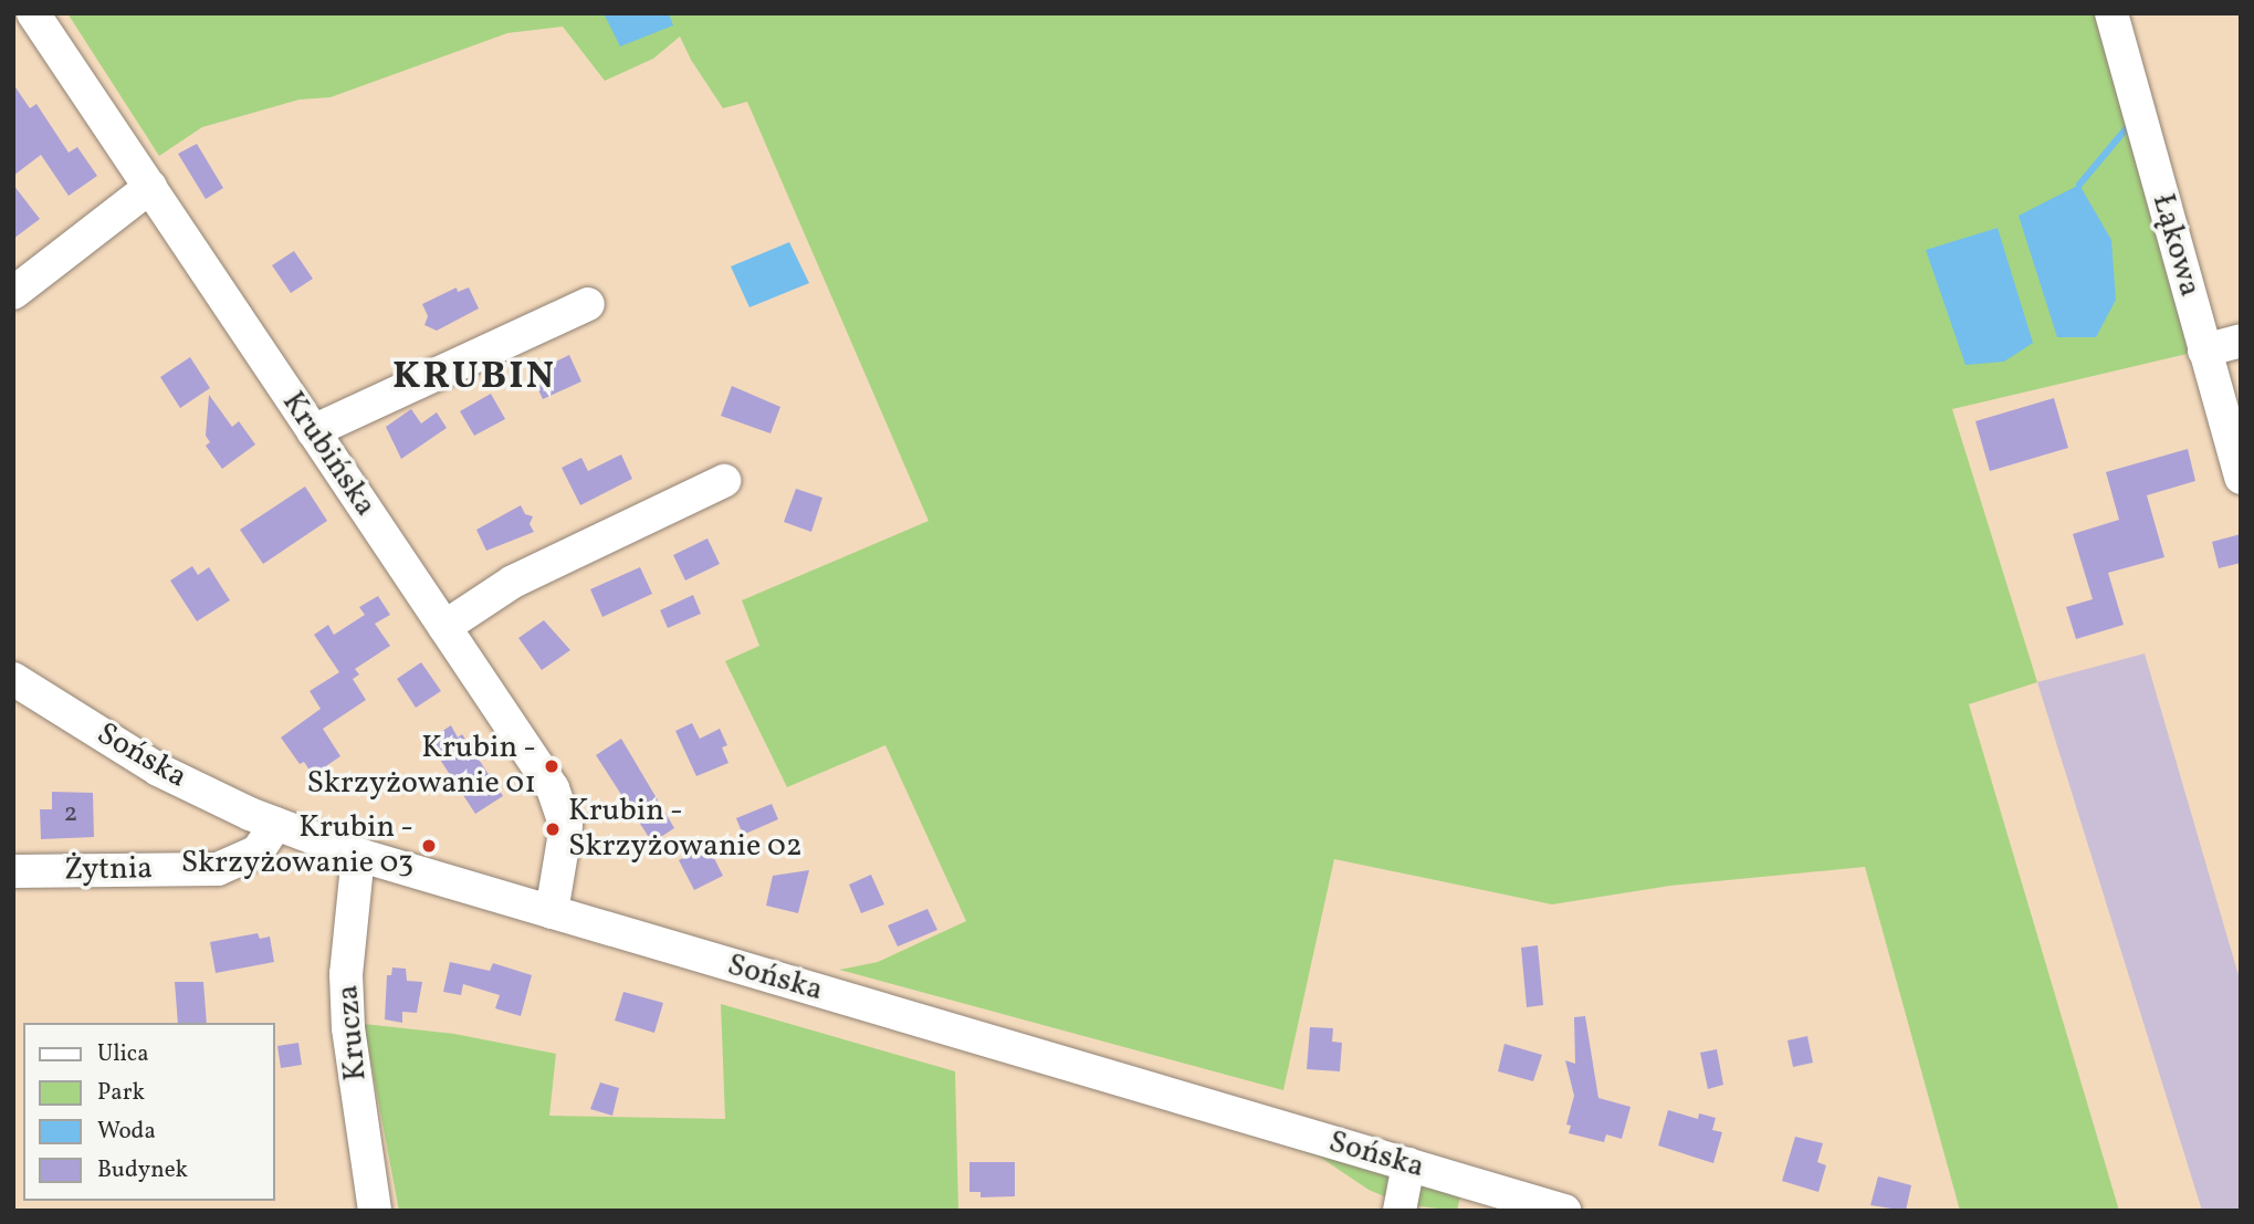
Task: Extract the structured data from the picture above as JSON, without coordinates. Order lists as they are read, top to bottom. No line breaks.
{"streets":{"street":["Łąkowa","Krubińska","Sońska","Żytnia","Krucza"]},"crossings":[["Krubińska","Sońska"],["Sońska","Żytnia"],["Sońska","Krucza"]],"districts":["KRUBIN"],"places":["Krubin - Skrzyżowanie 01","Krubin - Skrzyżowanie 02","Krubin - Skrzyżowanie 03"],"house_numbers":["2"],"legend":["Ulica","Park","Woda","Budynek"]}
